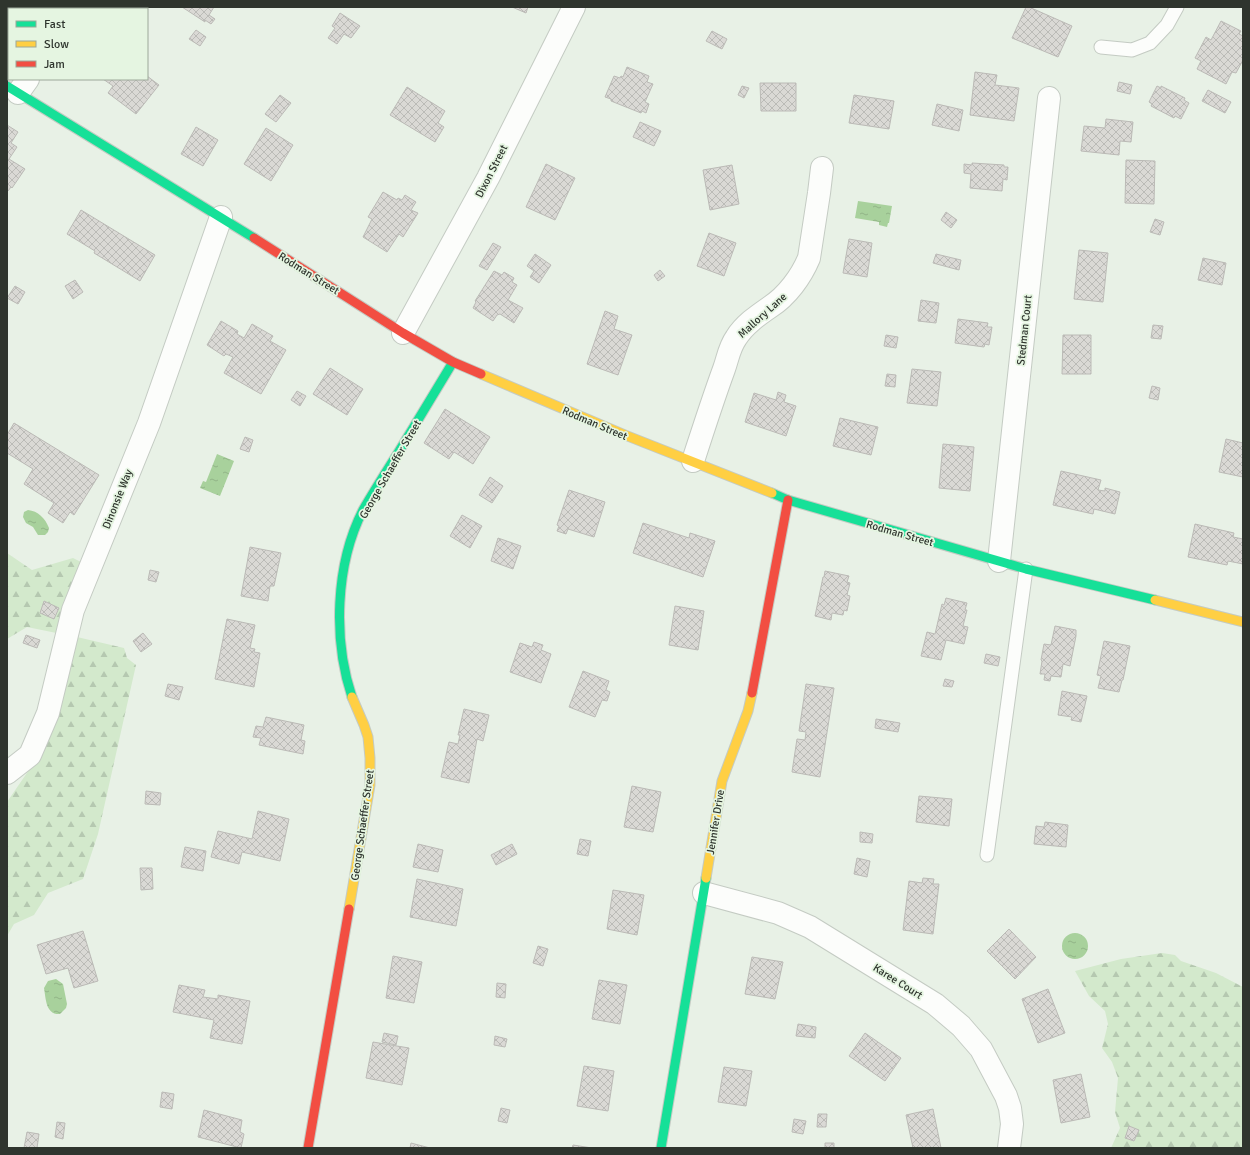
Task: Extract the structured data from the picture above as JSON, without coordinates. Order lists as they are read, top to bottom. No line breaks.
{"streets":{"street":["Dixon Street","Rodman Street","Mallory Lane","Stedman Court","George Schaeffer Street","Dinonsie Way","Jennifer Drive","Karee Court"]},"crossings":[["Dixon Street","Rodman Street"],["Rodman Street","Mallory Lane"],["Rodman Street","Stedman Court"],["Rodman Street","George Schaeffer Street"],["Rodman Street","Dinonsie Way"],["Rodman Street","Jennifer Drive"],["Jennifer Drive","Karee Court"]],"legend":["Fast","Slow","Jam"]}
